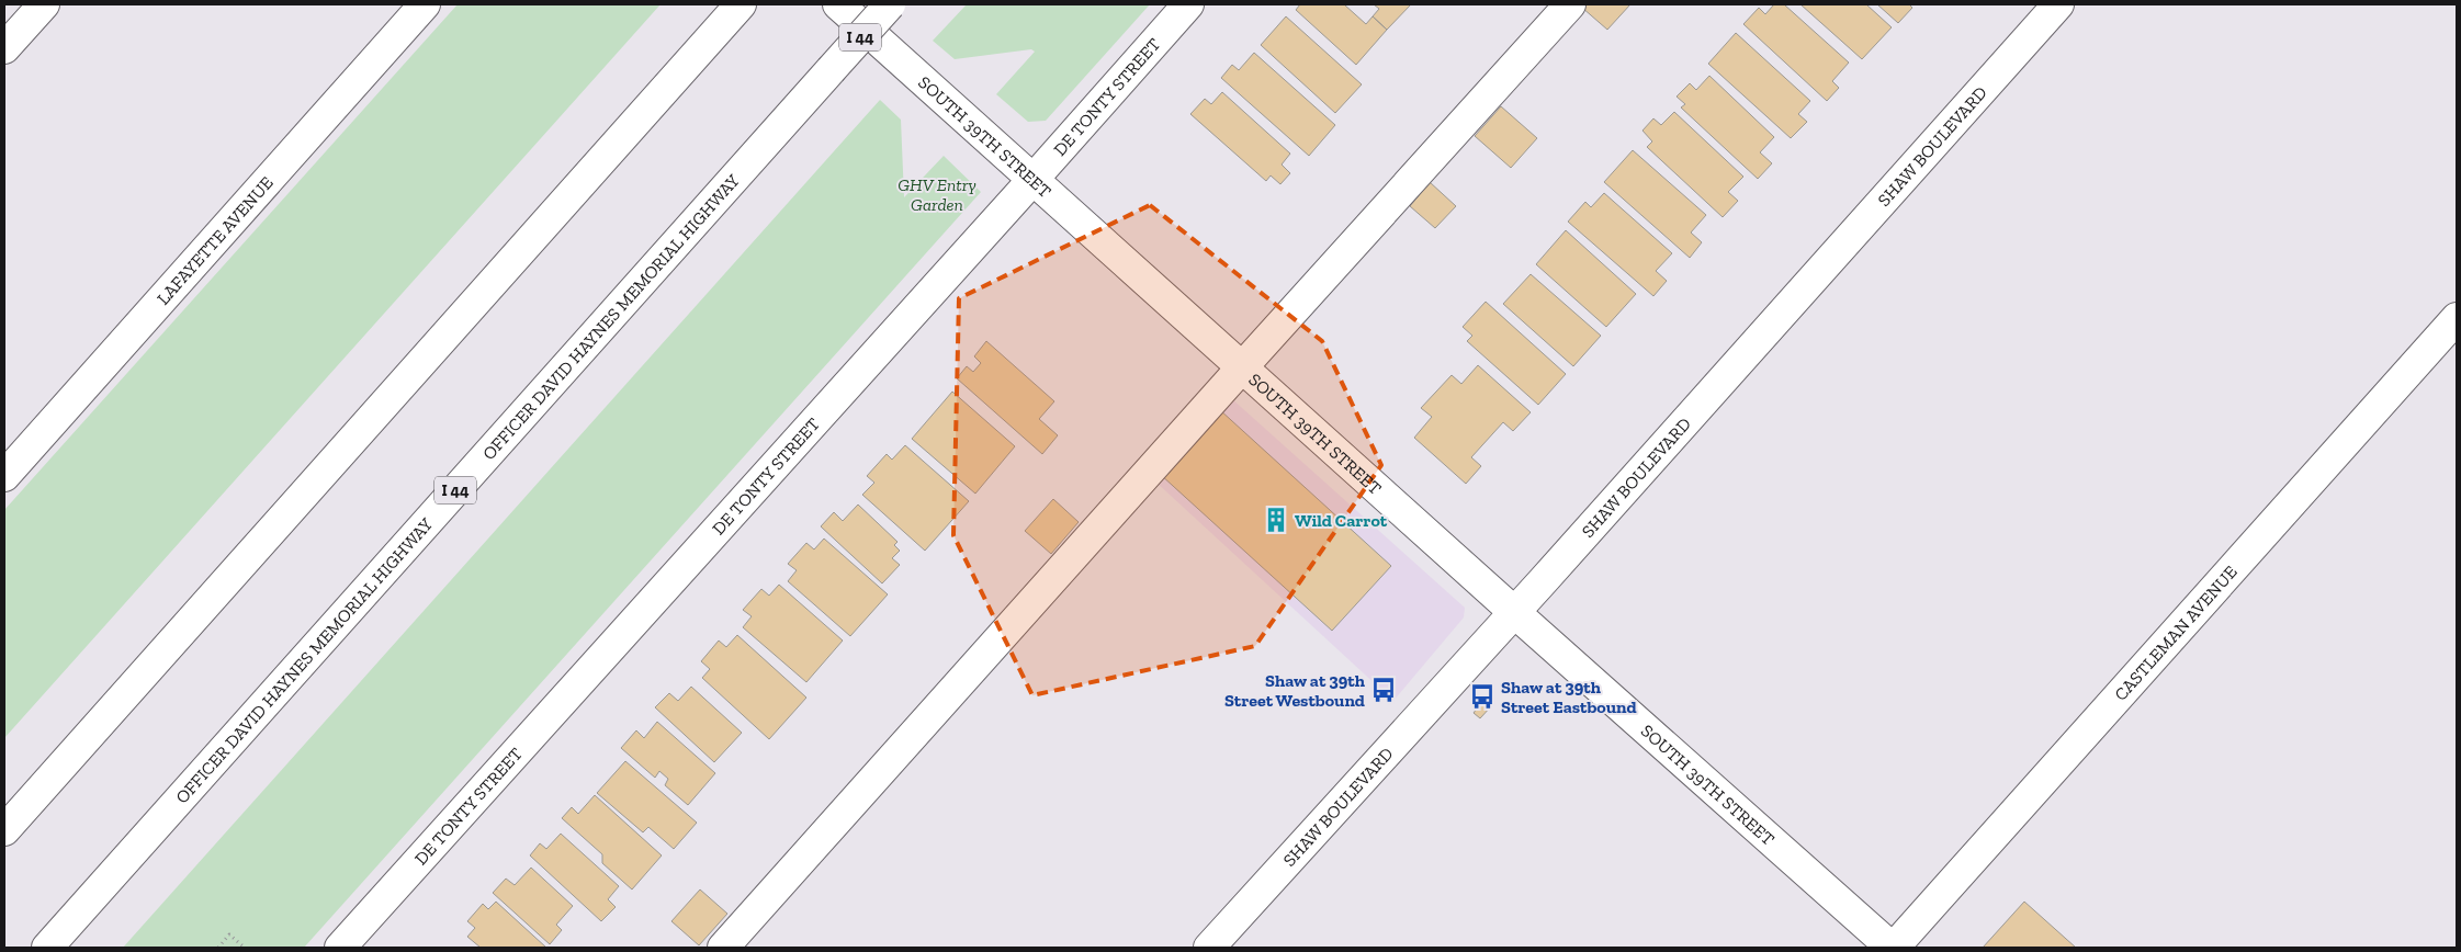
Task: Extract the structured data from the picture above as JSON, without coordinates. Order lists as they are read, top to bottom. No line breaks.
{"streets":{"main road":["I 44","DE TONTY STREET","SOUTH 39TH STREET","SHAW BOULEVARD","LAFAYETTE AVENUE","OFFICER DAVID HAYNES MEMORIAL HIGHWAY","CASTLEMAN AVENUE"]},"crossings":[["DE TONTY STREET","SOUTH 39TH STREET"],["SOUTH 39TH STREET","SHAW BOULEVARD"],["SOUTH 39TH STREET","CASTLEMAN AVENUE"]],"parks":["GHV Entry Garden"],"places":{"building":["Wild Carrot"],"bus stop":["Shaw at 39th Street Westbound","Shaw at 39th Street Eastbound"]}}
